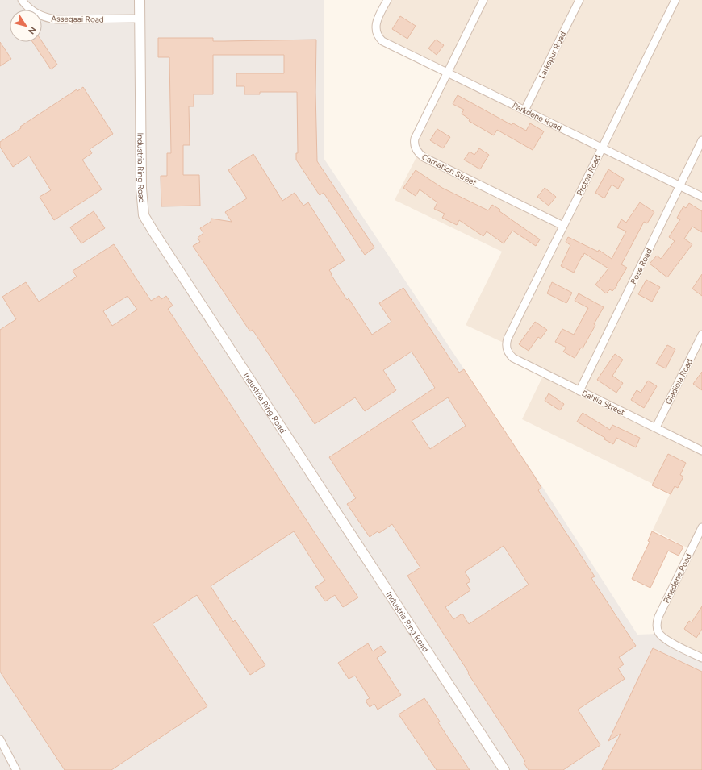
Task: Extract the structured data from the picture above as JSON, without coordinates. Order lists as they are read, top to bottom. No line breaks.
{"streets":{"street":["Assegaai Road","Larkspur Road","Parkdene Road","Industria Ring Road","Carnation Street","Protea Road","Rose Road","Gladiola Road","Dahlia Street","Pinedene Road"]},"crossings":[["Assegaai Road","Industria Ring Road"],["Larkspur Road","Parkdene Road"],["Parkdene Road","Carnation Street"],["Parkdene Road","Protea Road"],["Parkdene Road","Rose Road"],["Carnation Street","Protea Road"],["Protea Road","Dahlia Street"],["Rose Road","Dahlia Street"],["Gladiola Road","Dahlia Street"]],"north":"bottom right"}
